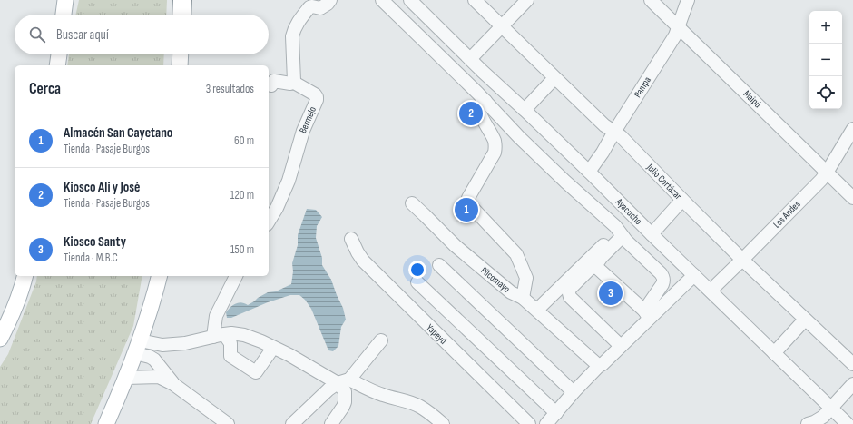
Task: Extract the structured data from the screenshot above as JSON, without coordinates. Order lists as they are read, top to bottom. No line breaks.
{"streets":{"street":["Pampa","Maipú","Bermejo","Julio Cortázar","Ayacucho","Los Andes","Pilcomayo","Yapeyú"]},"crossings":[["Pampa","Maipú"],["Pampa","Julio Cortázar"],["Pampa","Ayacucho"],["Maipú","Los Andes"],["Julio Cortázar","Los Andes"],["Ayacucho","Los Andes"]],"page":{"map_buttons":["+","−"],"search":"Buscar aquí","heading":["Cerca","3 resultados"],"pins":["2","1","3"],"list":[{"mark":"1","name":"Almacén San Cayetano","note":"Tienda · Pasaje Burgos","value":"60 m"},{"mark":"2","name":"Kiosco Ali y José","note":"Tienda · Pasaje Burgos","value":"120 m"},{"mark":"3","name":"Kiosco Santy","note":"Tienda · M.B.C","value":"150 m"}]}}
